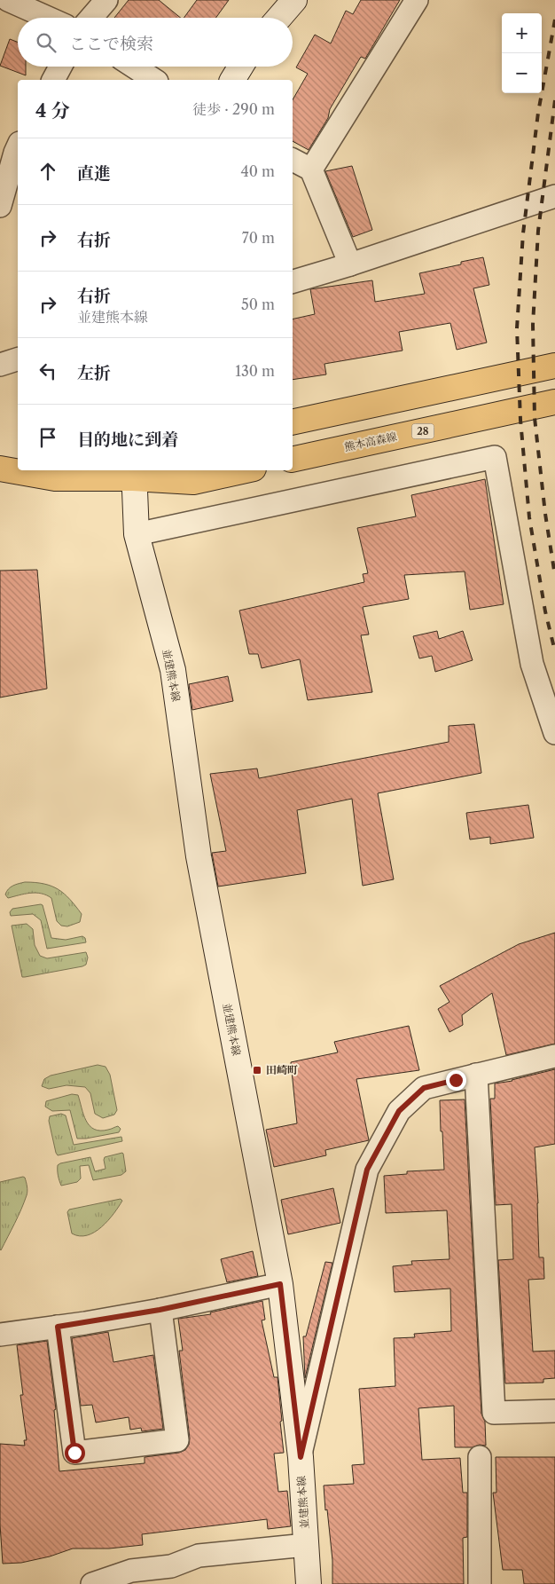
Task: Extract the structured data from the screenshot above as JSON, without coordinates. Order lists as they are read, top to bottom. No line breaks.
{"streets":{"main road":["28","熊本高森線","並建熊本線"]},"places":{"transit":["田崎町"]},"page":{"map_buttons":["+","−"],"search":"ここで検索","heading":["4 分","徒歩 · 290 m"],"list":[["直進","40 m"],["右折","70 m"],["右折","並建熊本線","50 m"],["左折","130 m"],"目的地に到着"]}}
